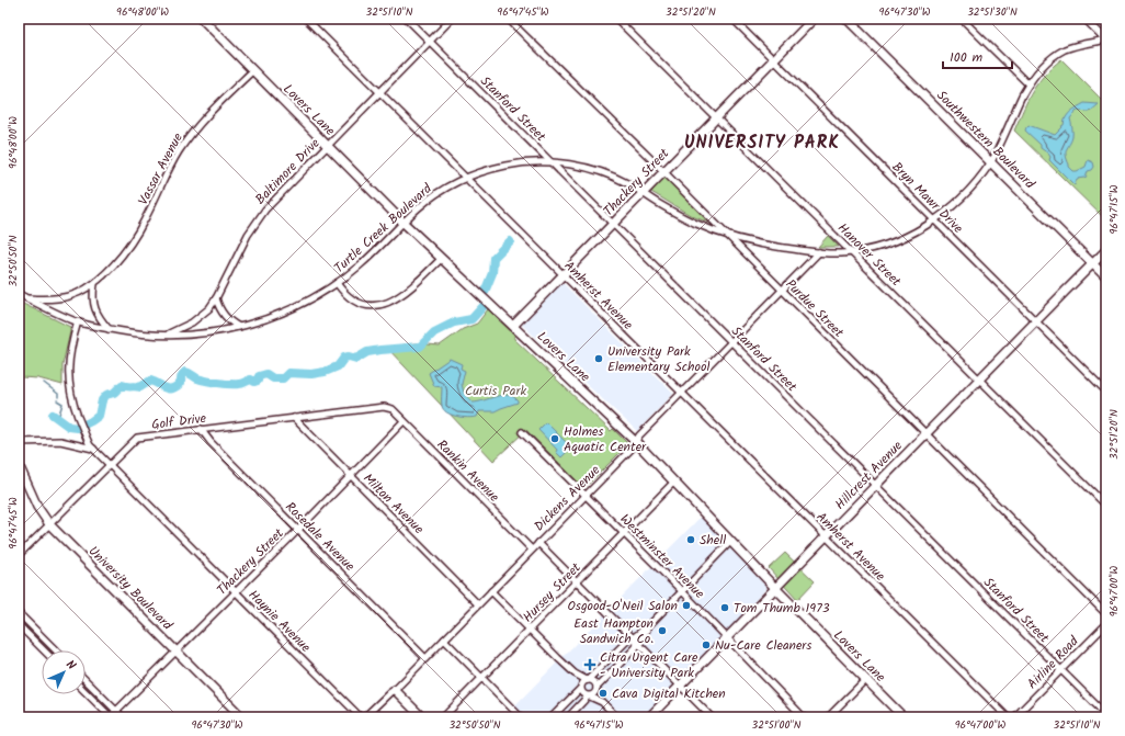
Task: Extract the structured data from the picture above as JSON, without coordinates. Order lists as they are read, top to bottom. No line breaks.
{"streets":{"street":["Stanford Street","Lovers Lane","Southwestern Boulevard","Vassar Avenue","Baltimore Drive","Thackery Street","Bryn Mawr Drive","Turtle Creek Boulevard","Hanover Street","Amherst Avenue","Purdue Street","Golf Drive","Rankin Avenue","Hillcrest Avenue","Dickens Avenue","Milton Avenue","Rosedale Avenue","Westminster Avenue","University Boulevard","Hursey Street","Haynie Avenue","Airline Road"]},"crossings":[["Stanford Street","Baltimore Drive"],["Stanford Street","Thackery Street"],["Stanford Street","Turtle Creek Boulevard"],["Stanford Street","Hillcrest Avenue"],["Stanford Street","Dickens Avenue"],["Stanford Street","Airline Road"],["Lovers Lane","Vassar Avenue"],["Lovers Lane","Baltimore Drive"],["Lovers Lane","Thackery Street"],["Lovers Lane","Turtle Creek Boulevard"],["Lovers Lane","Hillcrest Avenue"],["Lovers Lane","Dickens Avenue"],["Lovers Lane","Hursey Street"],["Southwestern Boulevard","Turtle Creek Boulevard"],["Southwestern Boulevard","Hillcrest Avenue"],["Vassar Avenue","Turtle Creek Boulevard"],["Baltimore Drive","Turtle Creek Boulevard"],["Baltimore Drive","Amherst Avenue"],["Thackery Street","Bryn Mawr Drive"],["Thackery Street","Turtle Creek Boulevard"],["Thackery Street","Hanover Street"],["Thackery Street","Amherst Avenue"],["Thackery Street","Purdue Street"],["Thackery Street","Rankin Avenue"],["Thackery Street","Milton Avenue"],["Thackery Street","Rosedale Avenue"],["Thackery Street","University Boulevard"],["Thackery Street","Haynie Avenue"],["Bryn Mawr Drive","Turtle Creek Boulevard"],["Bryn Mawr Drive","Hillcrest Avenue"],["Turtle Creek Boulevard","Hanover Street"],["Turtle Creek Boulevard","Amherst Avenue"],["Turtle Creek Boulevard","Purdue Street"],["Turtle Creek Boulevard","Dickens Avenue"],["Hanover Street","Hillcrest Avenue"],["Amherst Avenue","Hillcrest Avenue"],["Amherst Avenue","Dickens Avenue"],["Purdue Street","Hillcrest Avenue"],["Purdue Street","Dickens Avenue"],["Golf Drive","Rankin Avenue"],["Golf Drive","Milton Avenue"],["Golf Drive","Rosedale Avenue"],["Golf Drive","University Boulevard"],["Golf Drive","Haynie Avenue"],["Rankin Avenue","Dickens Avenue"],["Hillcrest Avenue","Westminster Avenue"],["Dickens Avenue","Milton Avenue"],["Dickens Avenue","Rosedale Avenue"],["Dickens Avenue","Westminster Avenue"],["Dickens Avenue","Haynie Avenue"],["Westminster Avenue","Hursey Street"]],"districts":["UNIVERSITY PARK"],"parks":["Curtis Park"],"places":{"other":["University Park Elementary School","Holmes Aquatic Center","Shell","Osgood-O'Neil Salon","Tom Thumb 1973","East Hampton Sandwich Co.","Nu-Care Cleaners","Cava Digital Kitchen"],"health":["Citra Urgent Care - University Park"]},"scale_bar":"100 m","north":"top right","coordinates":["96°48'00\"W","32°51'10\"N","96°47'45\"W","32°51'20\"N","96°47'30\"W","32°51'30\"N","96°47'15\"W","32°50'50\"N","96°47'00\"W","32°51'00\"N"]}
